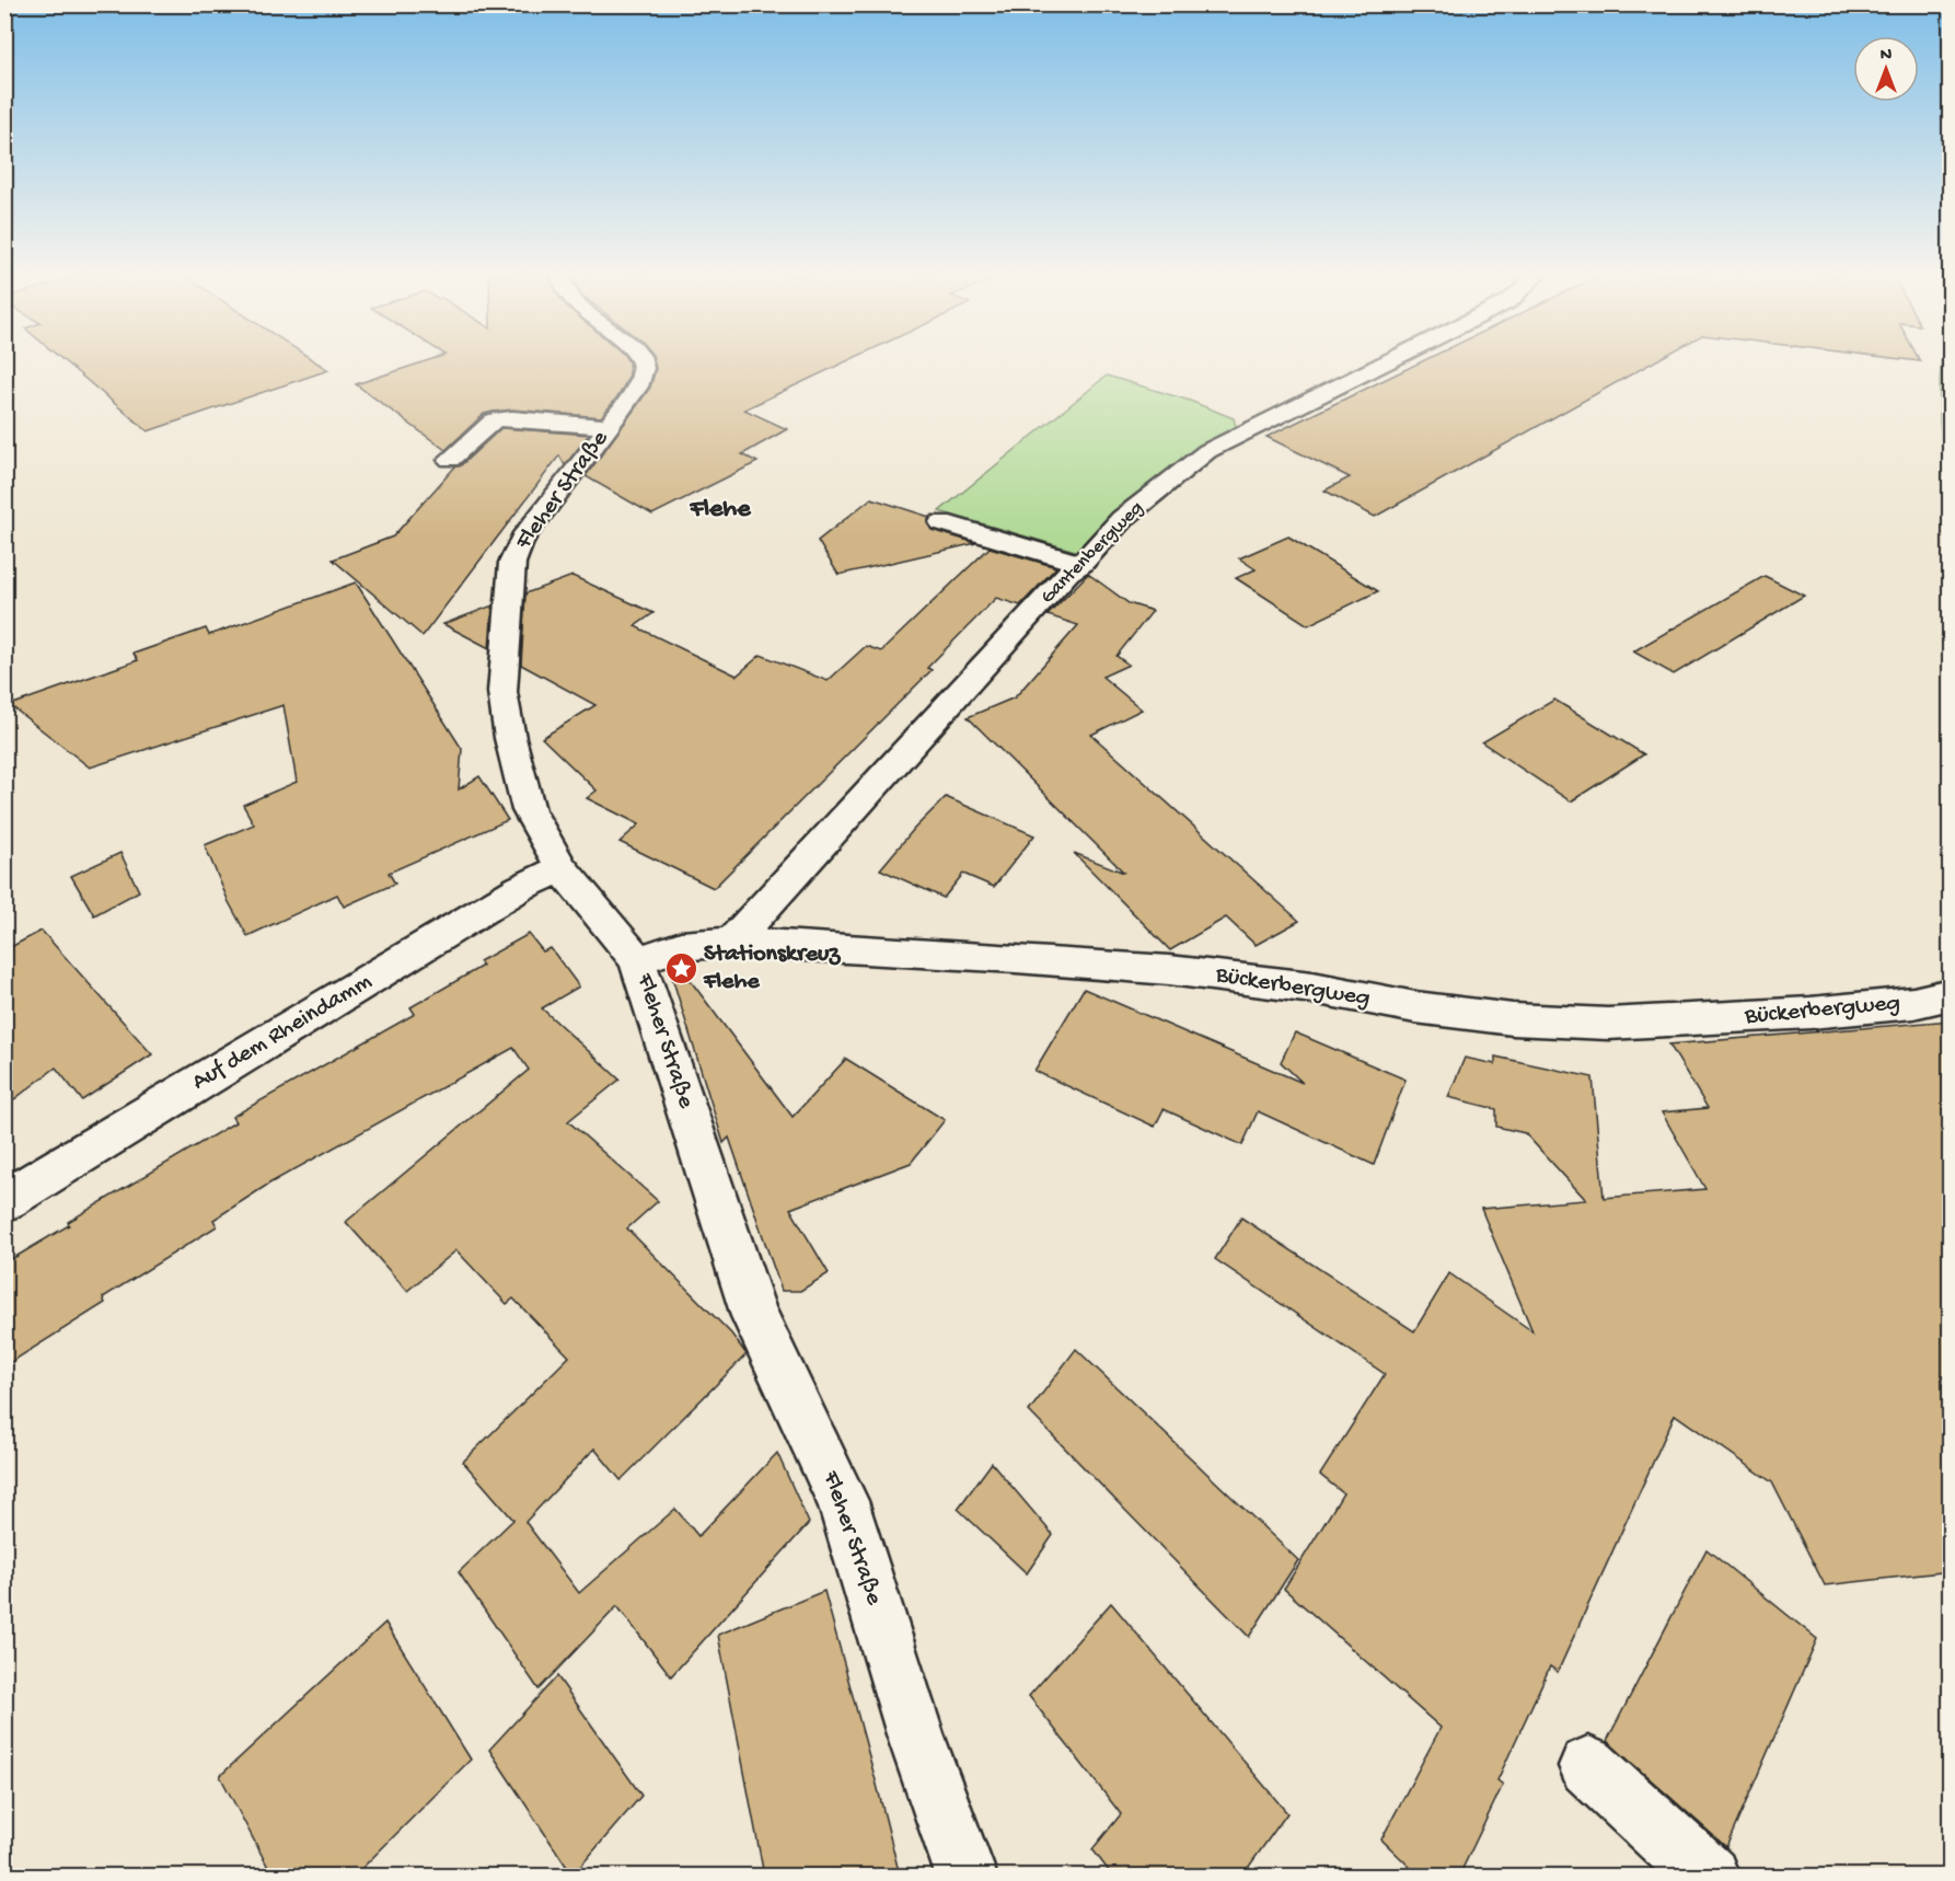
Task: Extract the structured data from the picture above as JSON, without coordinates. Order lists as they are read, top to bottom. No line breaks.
{"streets":{"street":["Fleher Straße","Gantenbergweg","Bückerbergweg","Auf dem Rheindamm"]},"crossings":[["Fleher Straße","Bückerbergweg"],["Fleher Straße","Auf dem Rheindamm"],["Gantenbergweg","Bückerbergweg"]],"districts":["Flehe"],"places":{"place":["Stationskreuz Flehe"]},"north":"top"}
